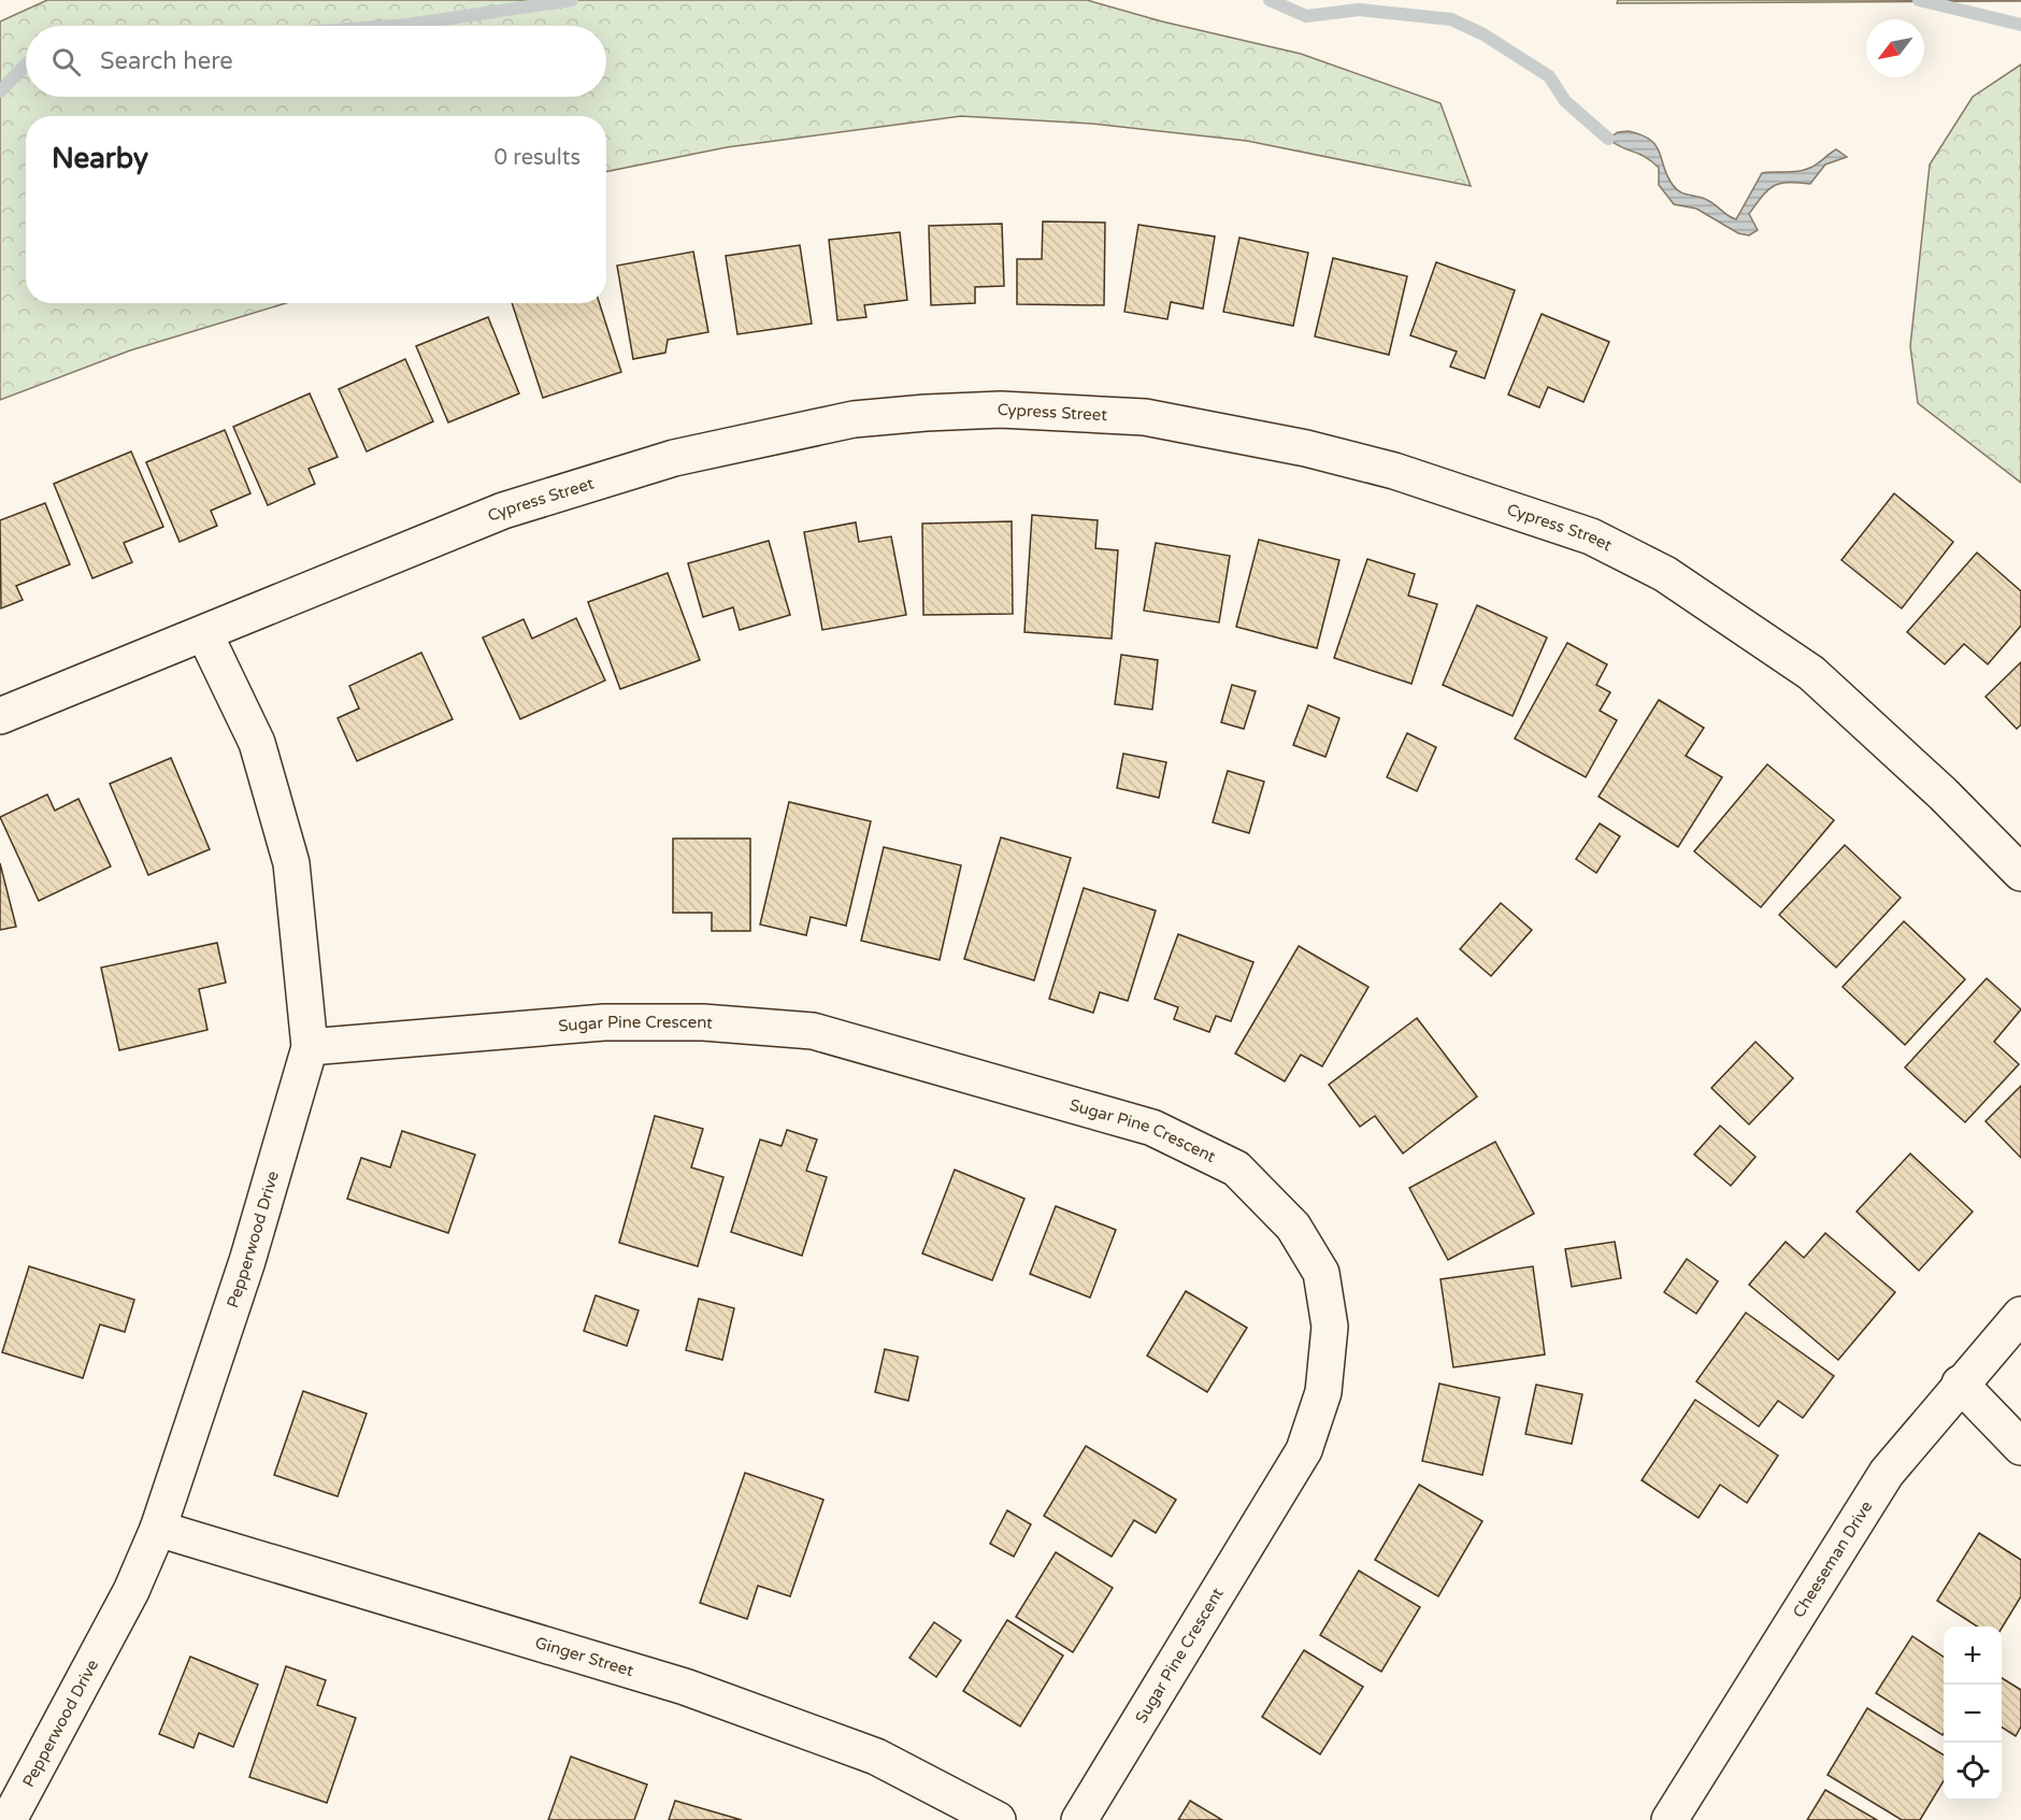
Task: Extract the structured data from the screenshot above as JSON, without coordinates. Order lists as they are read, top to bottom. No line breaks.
{"streets":{"street":["Cypress Street","Sugar Pine Crescent","Pepperwood Drive","Cheeseman Drive","Ginger Street"]},"crossings":[["Cypress Street","Pepperwood Drive"],["Sugar Pine Crescent","Pepperwood Drive"],["Pepperwood Drive","Ginger Street"]],"north":"bottom left","page":{"search":"Search here","heading":["Nearby","0 results"],"map_buttons":["+","−"]}}
